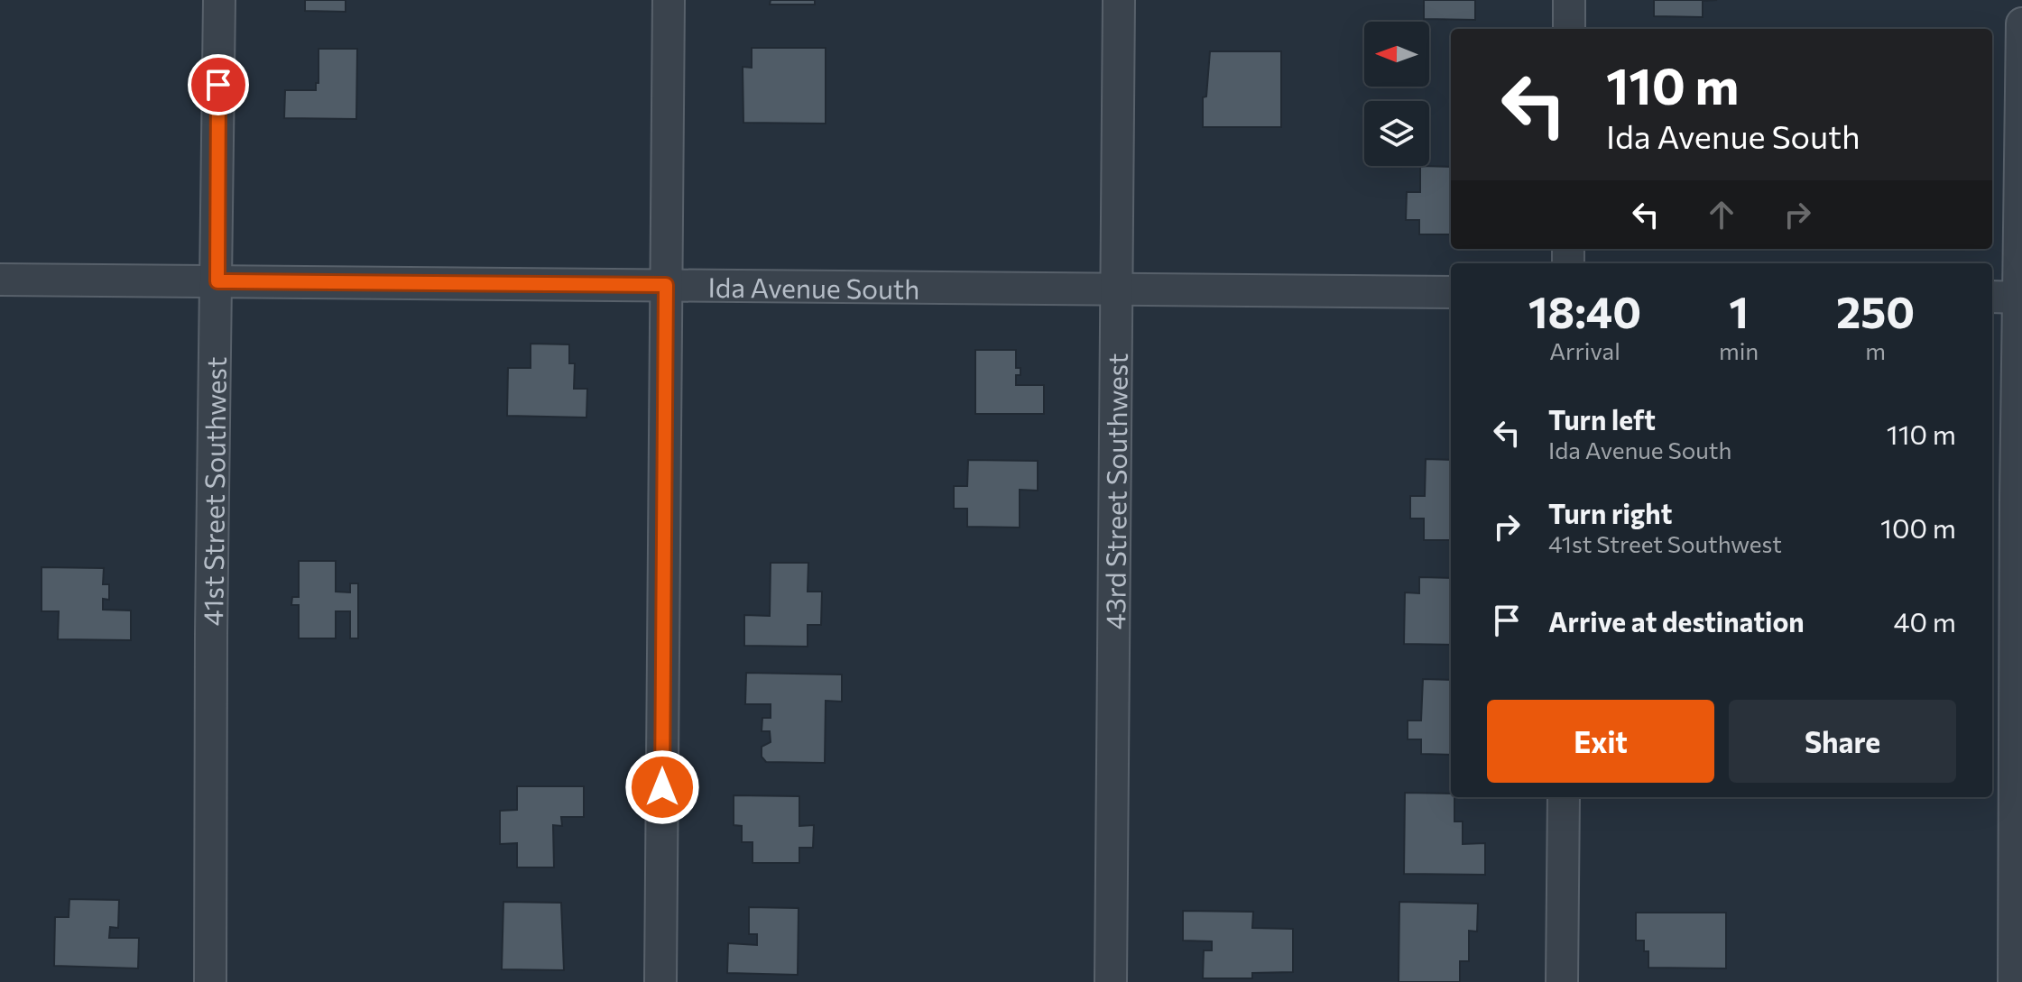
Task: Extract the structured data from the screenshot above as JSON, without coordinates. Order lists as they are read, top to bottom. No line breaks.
{"streets":{"street":["Ida Avenue South","41st Street Southwest","43rd Street Southwest"]},"crossings":[["Ida Avenue South","41st Street Southwest"],["Ida Avenue South","43rd Street Southwest"]],"north":"left","page":{"turn":["110 m","Ida Avenue South"],"eta":["18:40","Arrival","1","min","250","m"],"list":[{"name":"Turn left","note":"Ida Avenue South","value":"110 m"},{"name":"Turn right","note":"41st Street Southwest","value":"100 m"},{"name":"Arrive at destination","value":"40 m"}],"buttons":["Exit","Share"]}}
